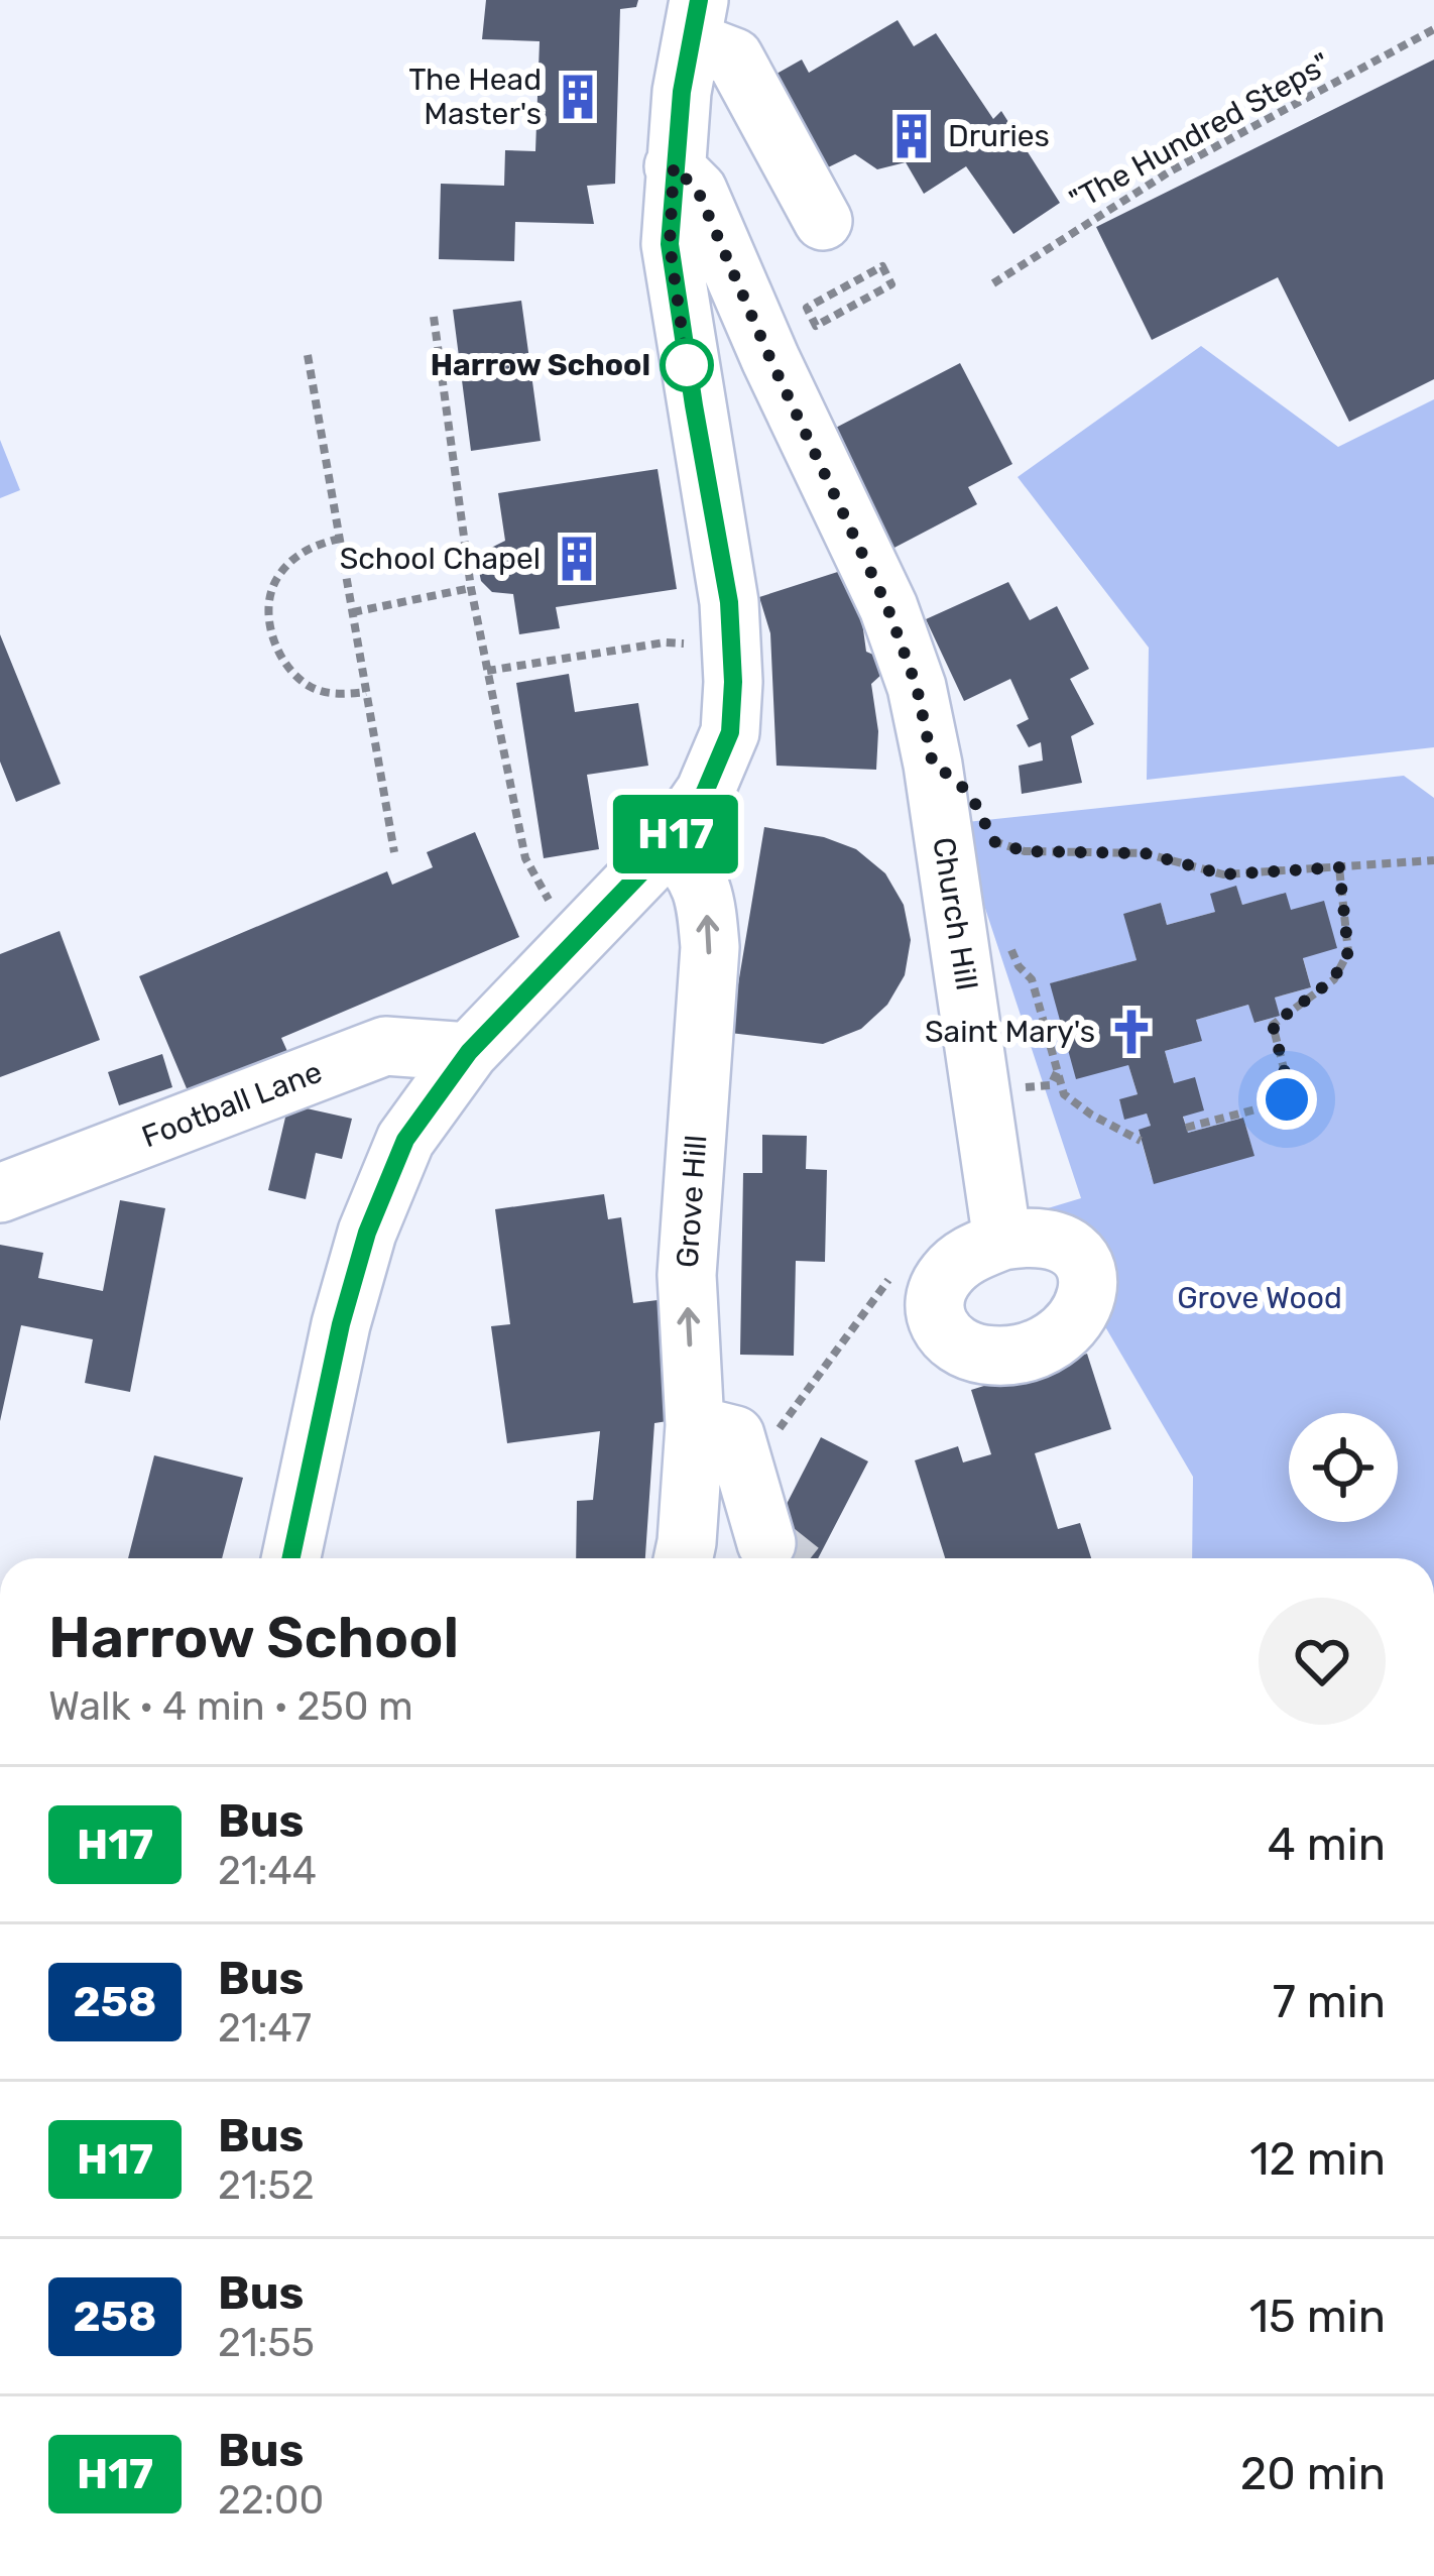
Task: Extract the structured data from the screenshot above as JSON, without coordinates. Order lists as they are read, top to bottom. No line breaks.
{"streets":{"street":["Church Hill","Football Lane","Grove Hill"],"path":["\"The Hundred Steps\""]},"parks":["Grove Wood"],"places":{"building":["The Head Master's","Druries","School Chapel"],"other":["Harrow School"],"church":["Saint Mary's"]},"lines":["bus line H17"],"page":{"on_map":"H17","heading":["Harrow School","Walk · 4 min · 250 m"],"list":[{"mark":"H17","name":"Bus","note":"21:44","value":"4 min"},{"mark":"258","name":"Bus","note":"21:47","value":"7 min"},{"mark":"H17","name":"Bus","note":"21:52","value":"12 min"},{"mark":"258","name":"Bus","note":"21:55","value":"15 min"},{"mark":"H17","name":"Bus","note":"22:00","value":"20 min"}]}}
